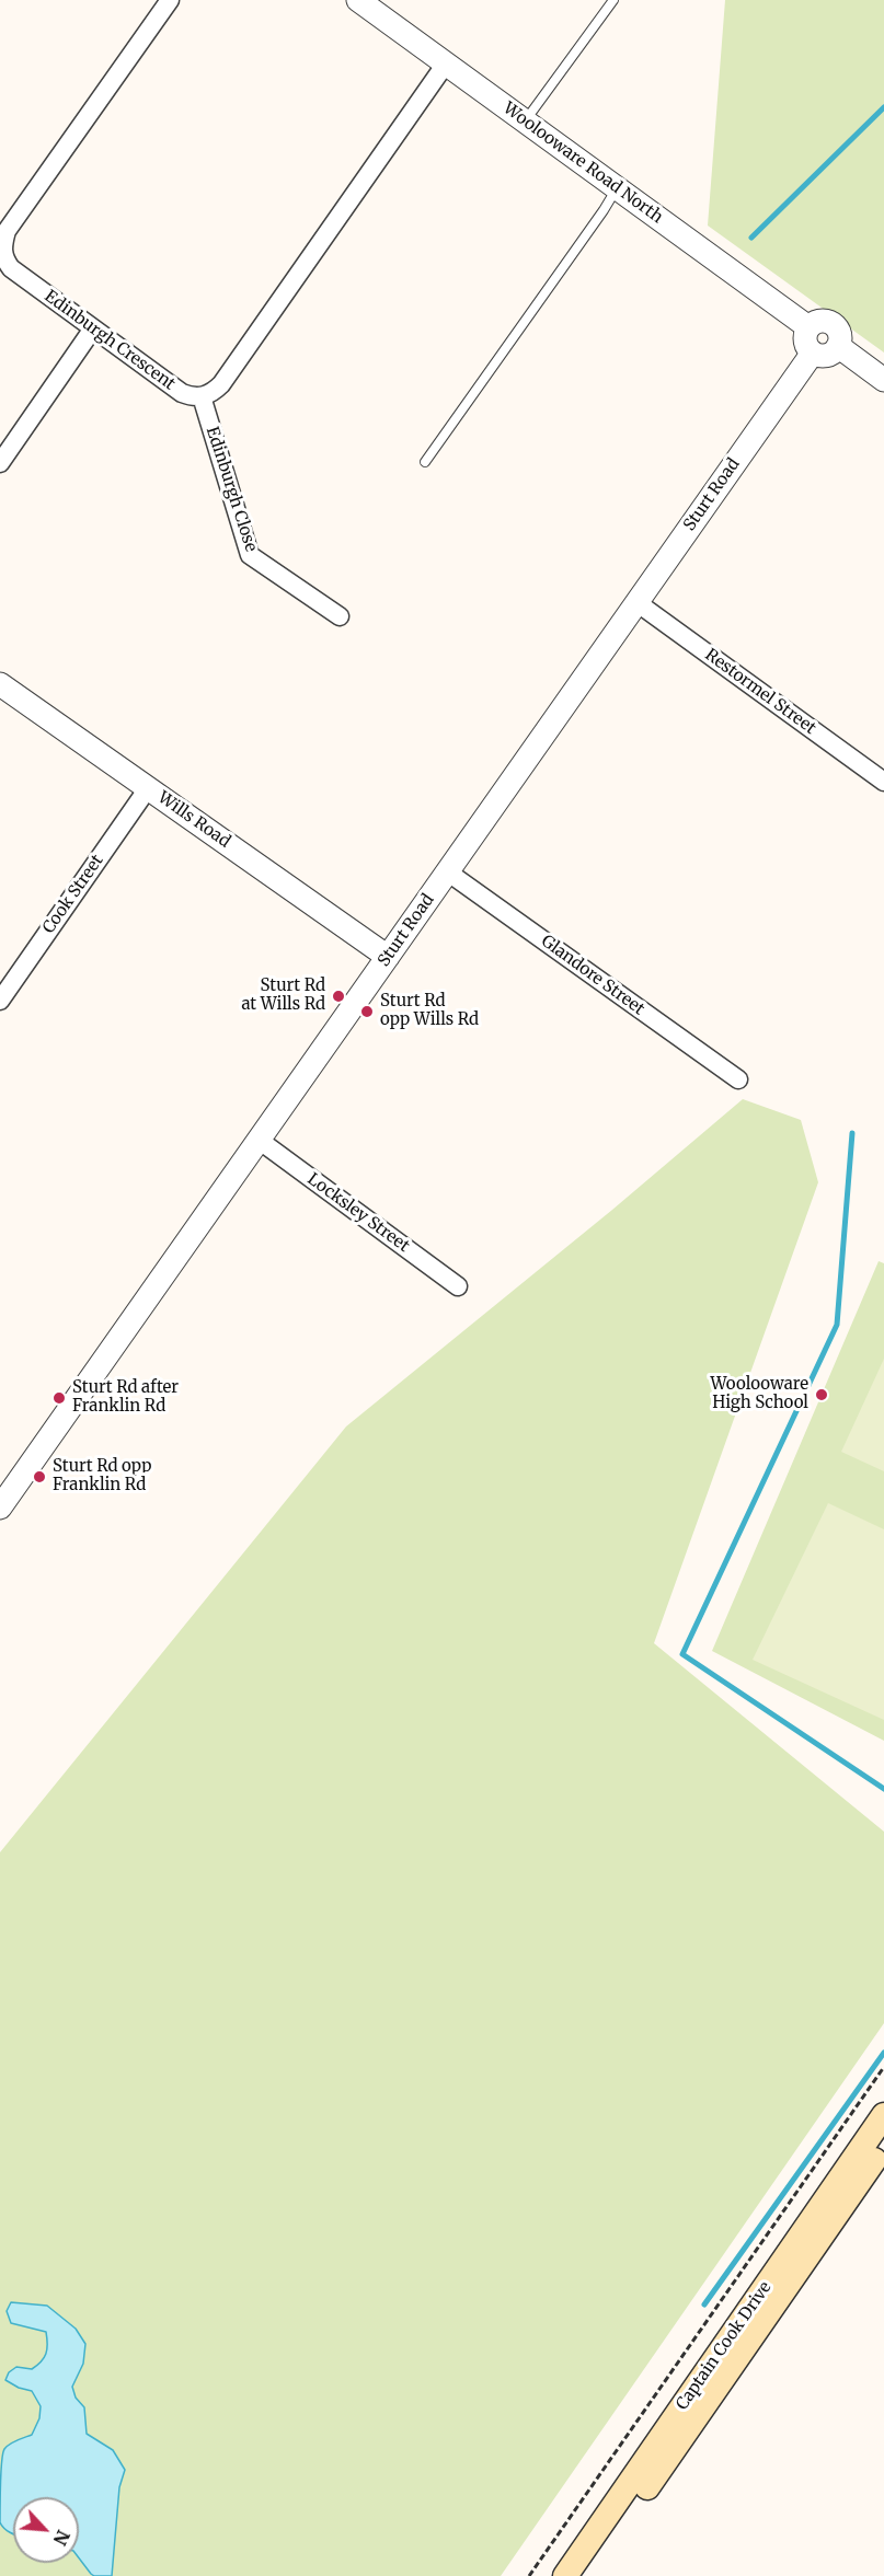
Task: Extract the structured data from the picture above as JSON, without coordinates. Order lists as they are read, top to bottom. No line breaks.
{"streets":{"main road":["Captain Cook Drive"],"street":["Woolooware Road North","Edinburgh Crescent","Edinburgh Close","Sturt Road","Restormel Street","Wills Road","Cook Street","Glandore Street","Locksley Street"]},"crossings":[["Woolooware Road North","Sturt Road"],["Edinburgh Crescent","Edinburgh Close"],["Sturt Road","Restormel Street"],["Sturt Road","Wills Road"],["Sturt Road","Glandore Street"],["Sturt Road","Locksley Street"],["Wills Road","Cook Street"]],"places":["Sturt Rd at Wills Rd","Sturt Rd opp Wills Rd","Woolooware High School","Sturt Rd after Franklin Rd","Sturt Rd opp Franklin Rd"],"north":"bottom right"}
